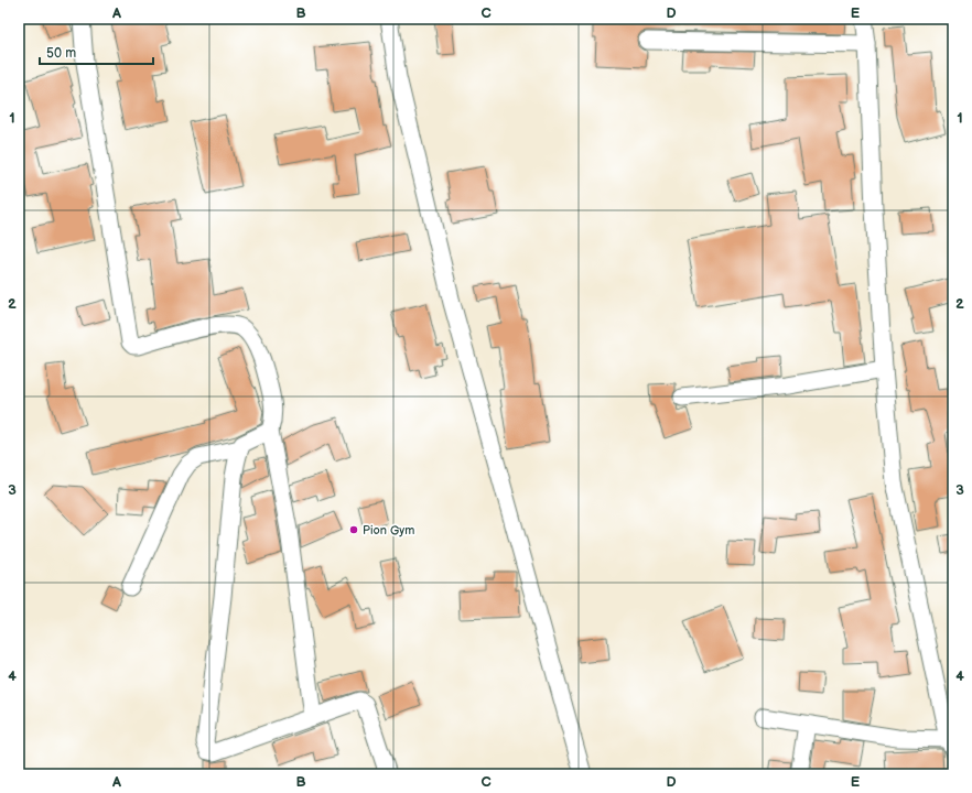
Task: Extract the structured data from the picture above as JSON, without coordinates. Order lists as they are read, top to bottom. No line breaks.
{"places":["Pion Gym"],"scale_bar":"50 m","grid":{"columns":["A","B","C","D","E"],"rows":["1","2","3","4"]}}
